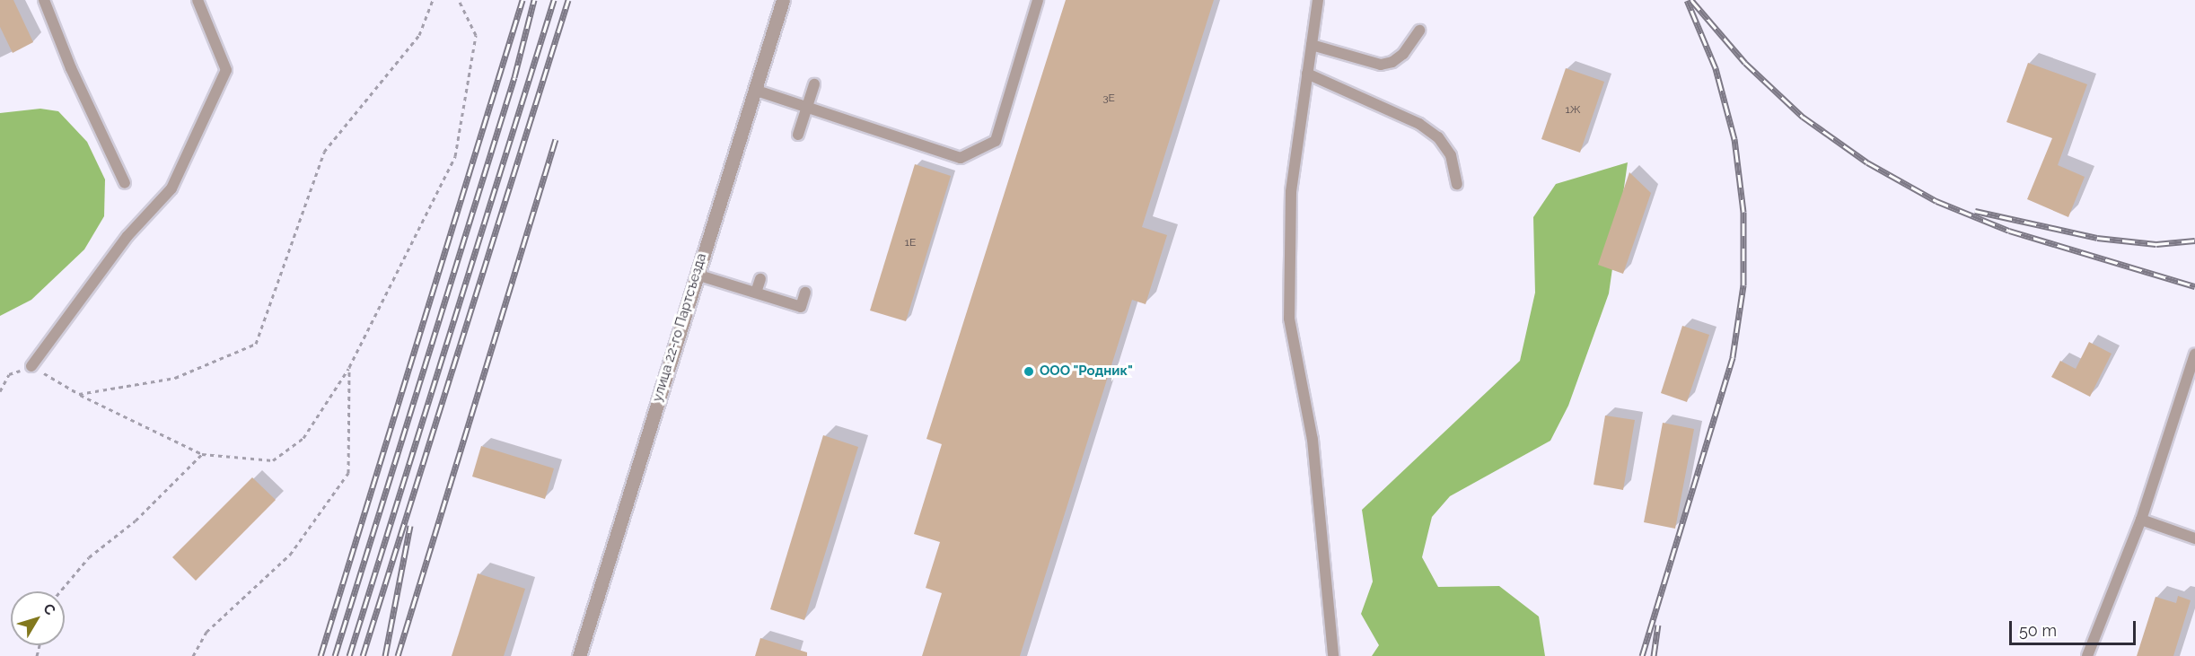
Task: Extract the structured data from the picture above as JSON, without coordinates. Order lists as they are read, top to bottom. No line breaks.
{"streets":{"street":["улица 22-го Партсъезда"]},"places":["ООО \"Родник\""],"house_numbers":["3Е","1Ж","1Е"],"scale_bar":"50 m","north":"top right"}
